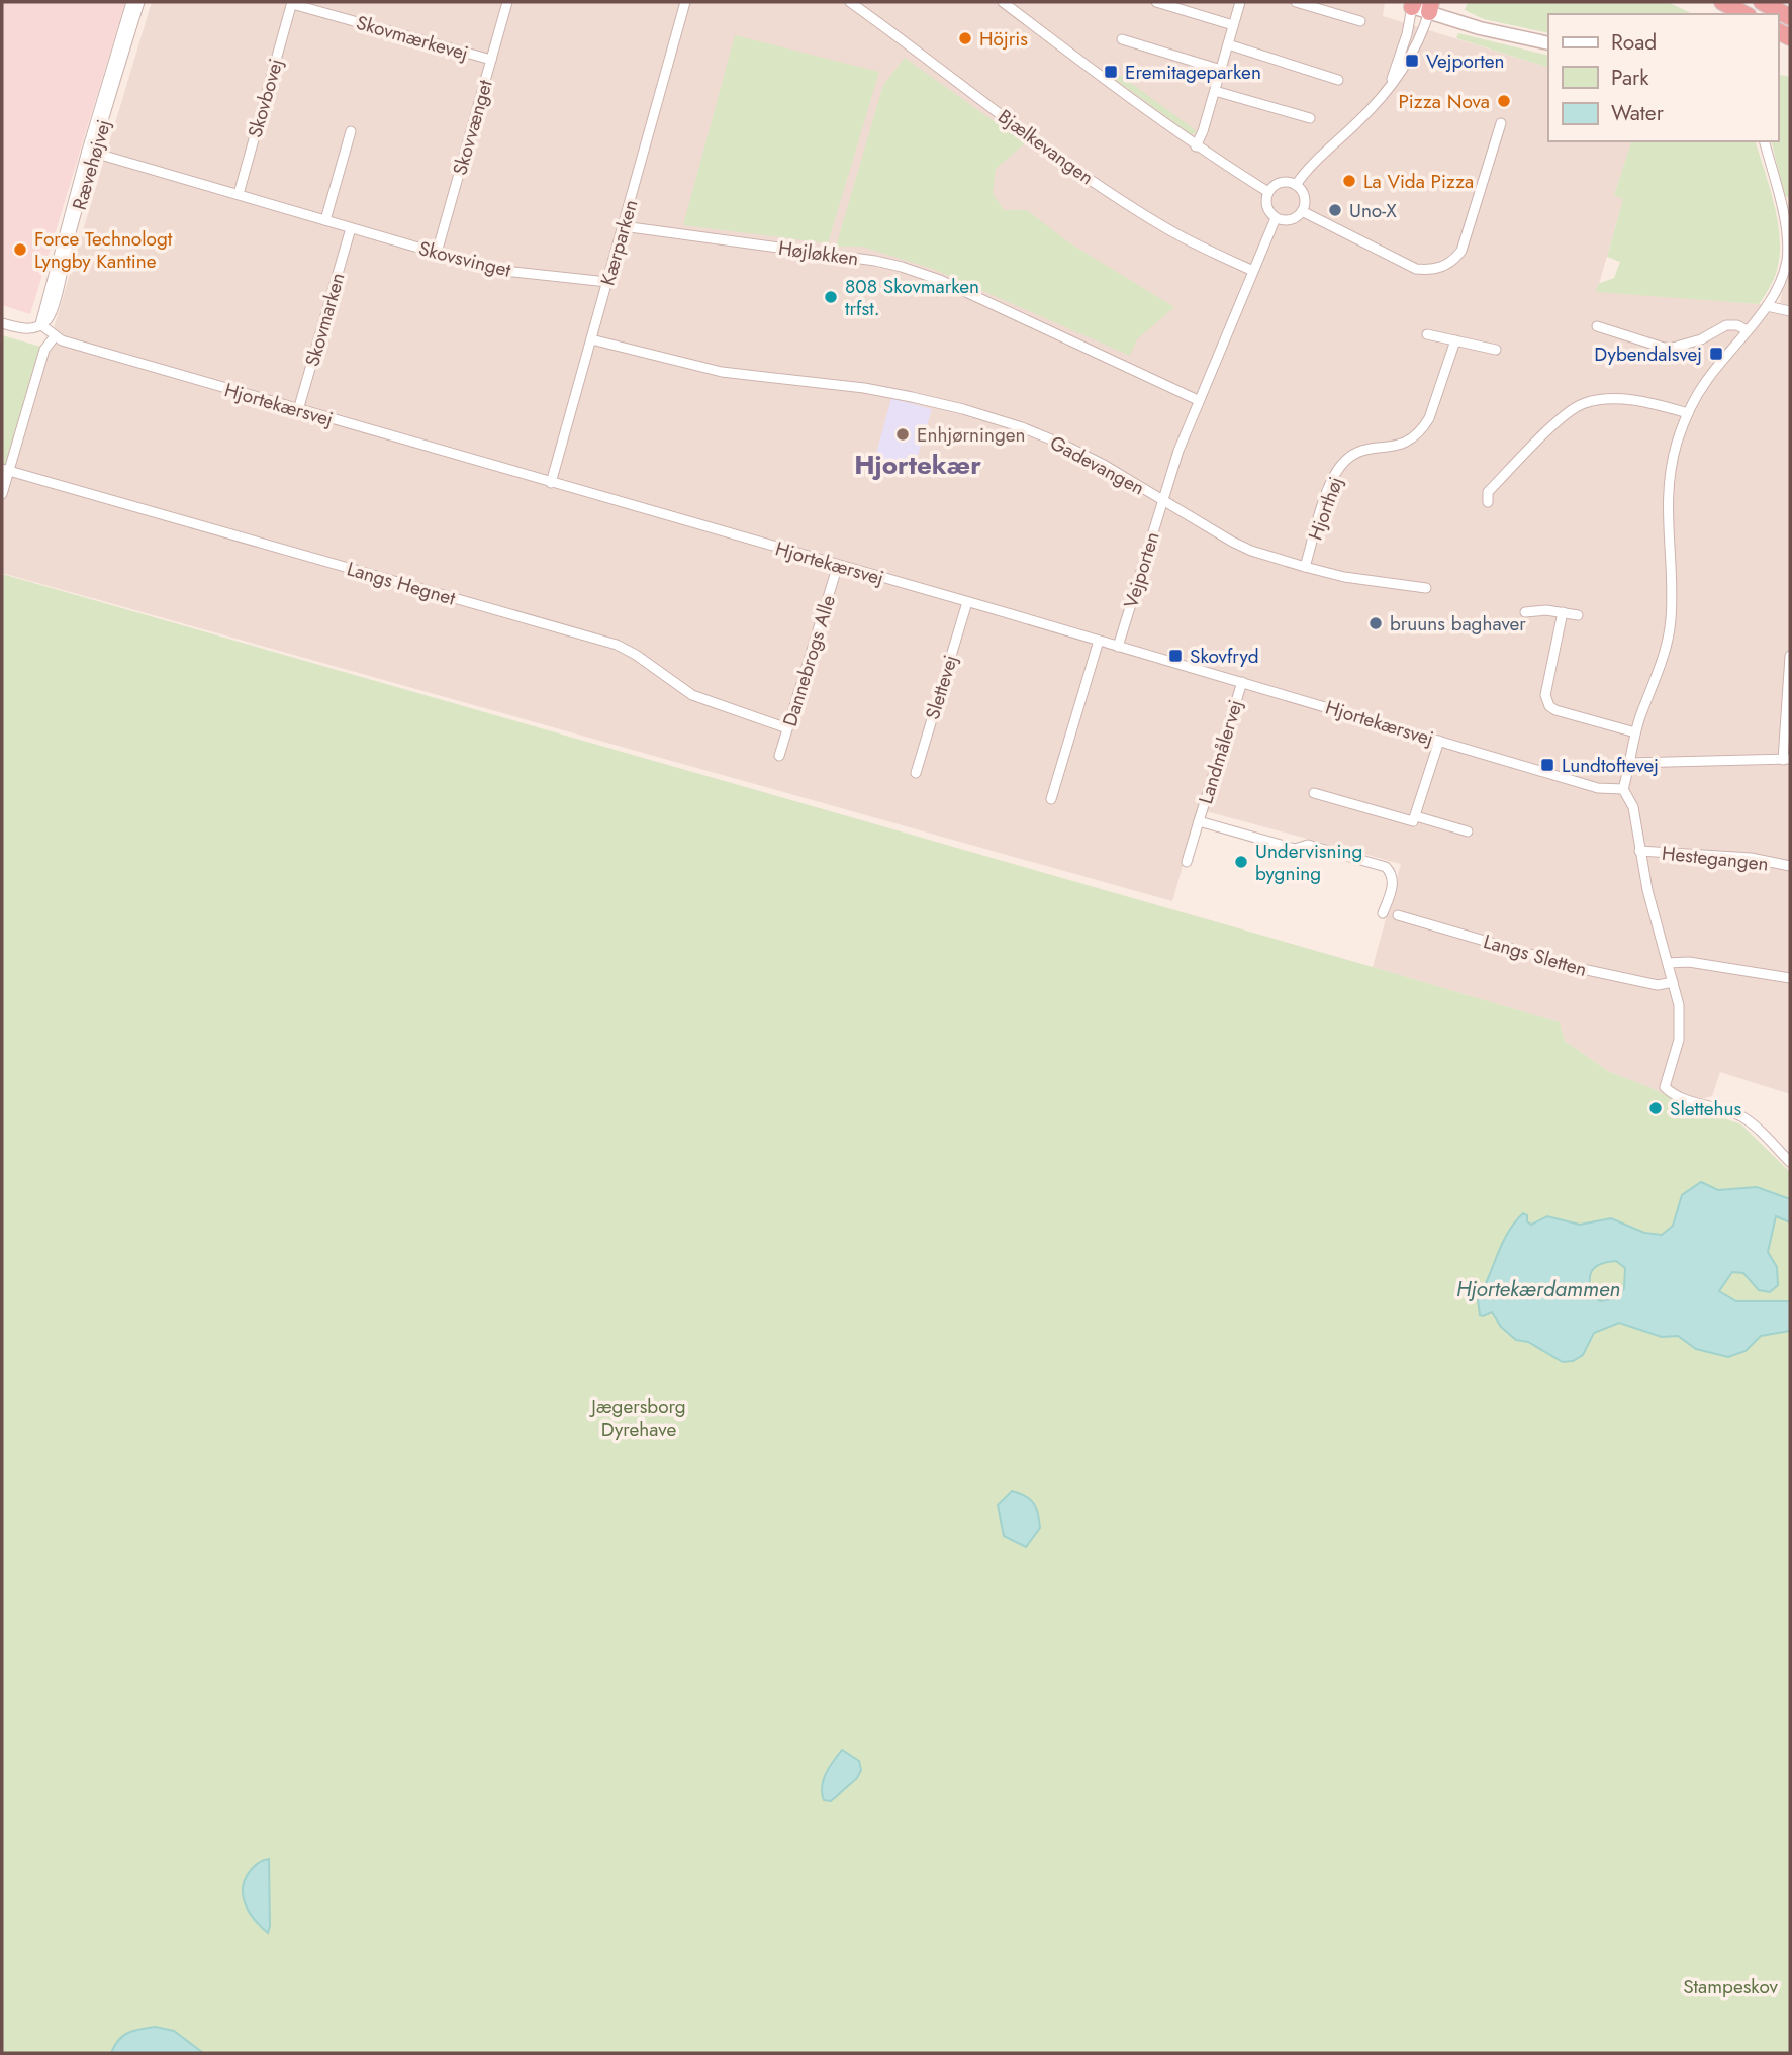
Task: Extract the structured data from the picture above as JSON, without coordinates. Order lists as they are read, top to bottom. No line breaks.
{"streets":{"street":["Skovmærkevej","Skovbovej","Skovvænget","Bjælkevangen","Rævehøjvej","Kærparken","Højløkken","Skovsvinget","Skovmarken","Hjortekærsvej","Gadevangen","Hjorthøj","Vejporten","Langs Hegnet","Dannebrogs Alle","Slettevej","Landmålervej","Hestegangen","Langs Sletten"]},"crossings":[["Skovmærkevej","Skovbovej"],["Skovmærkevej","Skovvænget"],["Skovbovej","Skovsvinget"],["Skovvænget","Skovsvinget"],["Bjælkevangen","Vejporten"],["Rævehøjvej","Skovsvinget"],["Rævehøjvej","Hjortekærsvej"],["Kærparken","Højløkken"],["Kærparken","Skovsvinget"],["Kærparken","Hjortekærsvej"],["Kærparken","Gadevangen"],["Højløkken","Vejporten"],["Skovsvinget","Skovmarken"],["Skovmarken","Hjortekærsvej"],["Hjortekærsvej","Vejporten"],["Hjortekærsvej","Dannebrogs Alle"],["Hjortekærsvej","Slettevej"],["Hjortekærsvej","Landmålervej"],["Gadevangen","Hjorthøj"],["Gadevangen","Vejporten"],["Langs Hegnet","Dannebrogs Alle"]],"districts":["Hjortekær"],"water":["Hjortekærdammen"],"parks":["Jægersborg Dyrehave","Stampeskov"],"places":{"other":["Höjris","Pizza Nova","La Vida Pizza","Uno-X","Force Technologt Lyngby Kantine","808 Skovmarken trfst.","Enhjørningen","bruuns baghaver","Undervisning bygning","Slettehus"],"transit":["Vejporten","Eremitageparken","Dybendalsvej","Skovfryd","Lundtoftevej"]},"legend":["Road","Park","Water"]}
